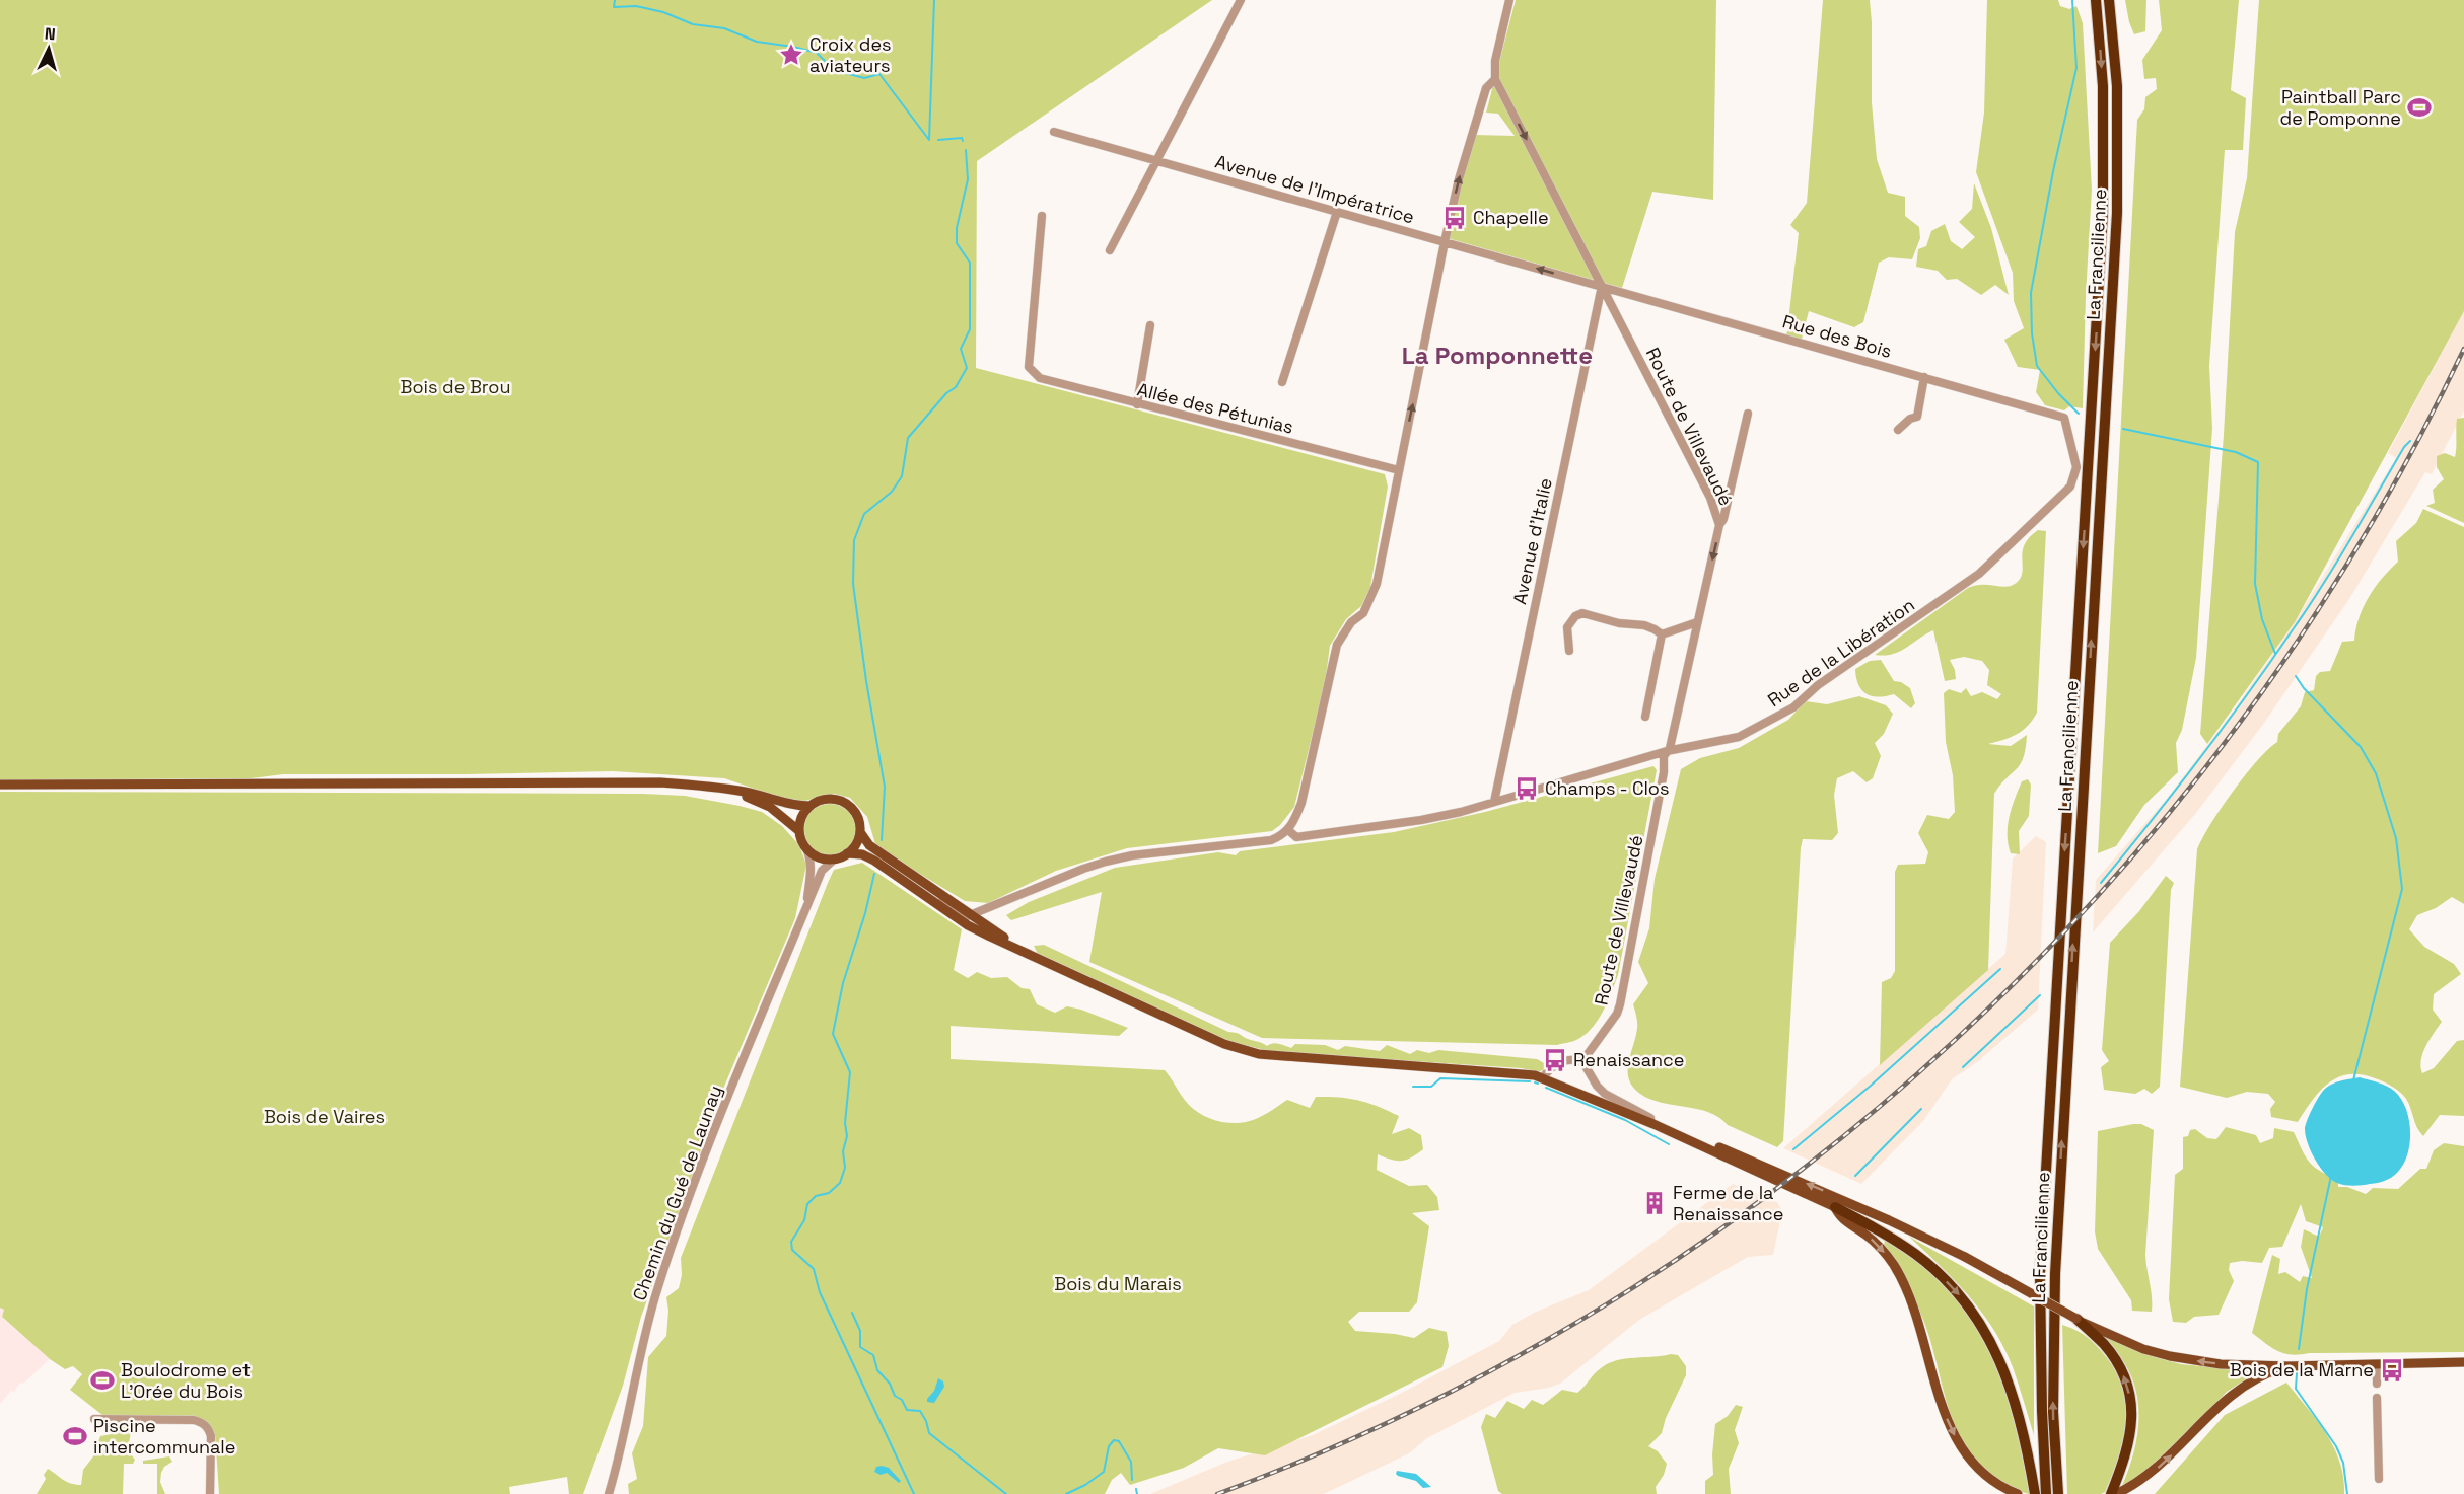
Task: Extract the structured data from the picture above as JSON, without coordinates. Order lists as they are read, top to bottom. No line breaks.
{"streets":{"highway":["La Francilienne"],"street":["Avenue de l'Impératrice","Rue des Bois","Allée des Pétunias","Route de Villevaudé","Avenue d'Italie","Rue de la Libération","Chemin du Gué de Launay"]},"crossings":[["Avenue de l'Impératrice","Rue des Bois"],["Avenue de l'Impératrice","Route de Villevaudé"],["Avenue de l'Impératrice","Avenue d'Italie"],["Rue des Bois","Route de Villevaudé"],["Rue des Bois","Avenue d'Italie"],["Rue des Bois","Rue de la Libération"],["Route de Villevaudé","Avenue d'Italie"],["Route de Villevaudé","Rue de la Libération"],["Avenue d'Italie","Rue de la Libération"]],"districts":["La Pomponnette"],"parks":["Bois de Brou","Bois de Vaires","Bois du Marais"],"places":{"place":["Croix des aviateurs"],"sports":["Paintball Parc de Pomponne","Boulodrome et L’Orée du Bois","Piscine intercommunale"],"bus stop":["Chapelle","Champs - Clos","Renaissance","Bois de la Marne"],"building":["Ferme de la Renaissance"]},"north":"top"}
